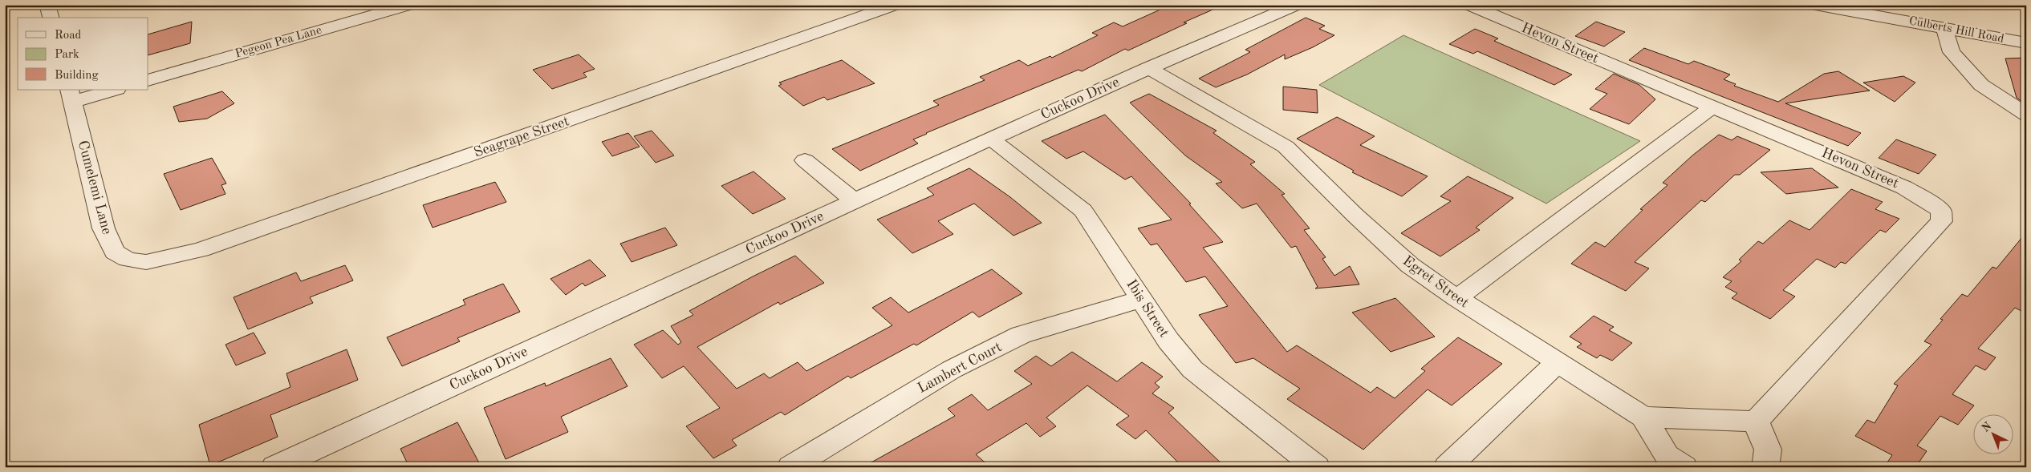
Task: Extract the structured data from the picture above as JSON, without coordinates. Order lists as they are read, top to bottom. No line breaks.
{"streets":{"street":["Culberts Hill Road","Pegeon Pea Lane","Hevon Street","Cuckoo Drive","Seagrape Street","Cumelemi Lane","Egret Street","Ibis Street","Lambert Court"]},"crossings":[["Hevon Street","Egret Street"],["Cuckoo Drive","Egret Street"],["Cuckoo Drive","Ibis Street"],["Seagrape Street","Cumelemi Lane"],["Ibis Street","Lambert Court"]],"legend":["Road","Park","Building"],"north":"top left"}
